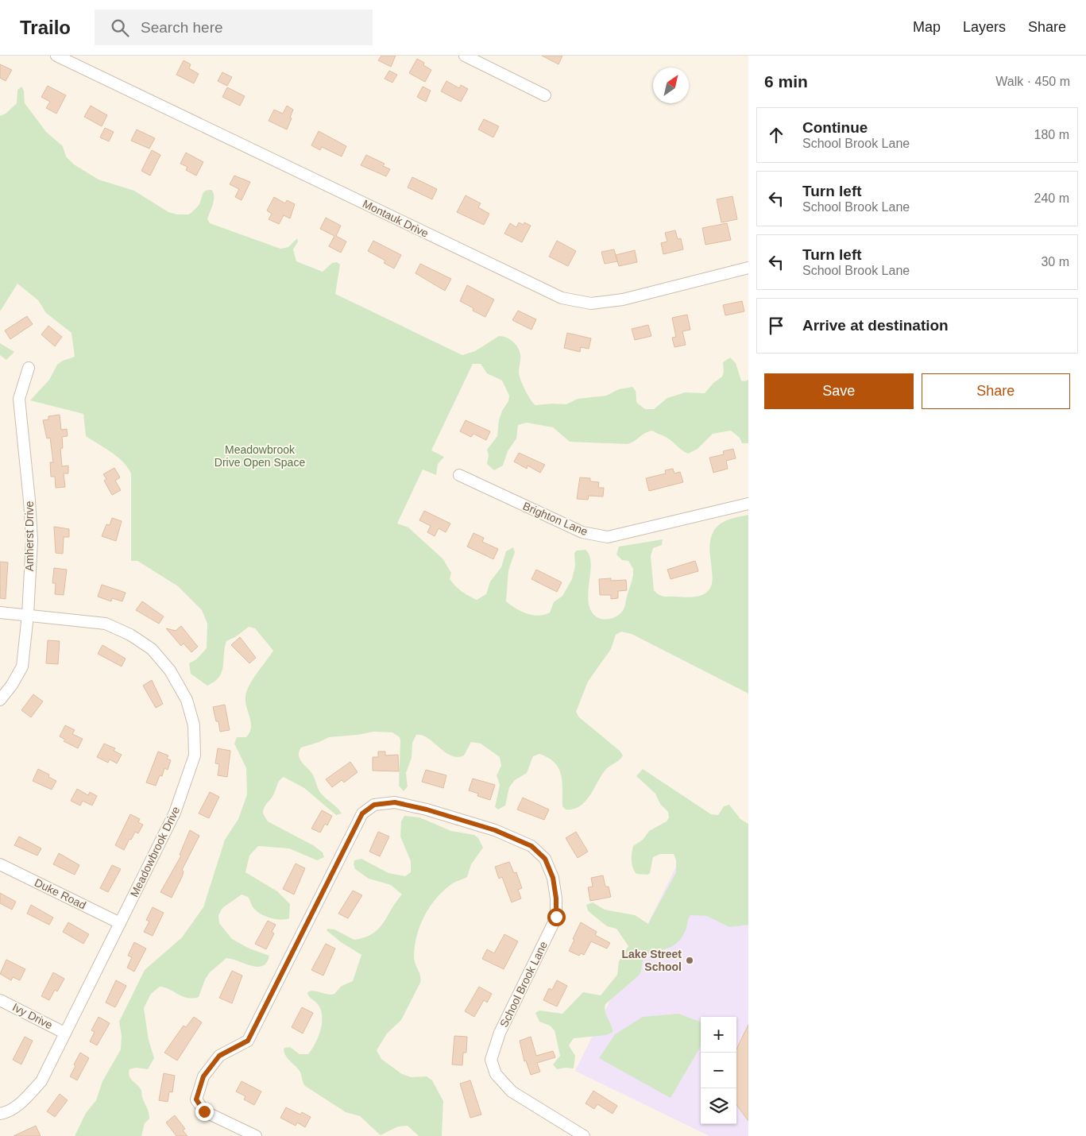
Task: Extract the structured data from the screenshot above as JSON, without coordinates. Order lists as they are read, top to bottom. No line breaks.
{"streets":{"street":["Montauk Drive","Brighton Lane","Amherst Drive","Meadowbrook Drive","Duke Road","School Brook Lane","Ivy Drive"]},"crossings":[["Amherst Drive","Meadowbrook Drive"],["Meadowbrook Drive","Duke Road"],["Meadowbrook Drive","Ivy Drive"]],"parks":["Meadowbrook Drive Open Space"],"places":["Lake Street School"],"north":"top right","page":{"header":"Trailo","search":"Search here","nav":["Map","Layers","Share"],"heading":["6 min","Walk · 450 m"],"list":[["Continue","School Brook Lane","180 m"],["Turn left","School Brook Lane","240 m"],["Turn left","School Brook Lane","30 m"],"Arrive at destination"],"buttons":["Save","Share"],"map_buttons":["+","−"]}}
